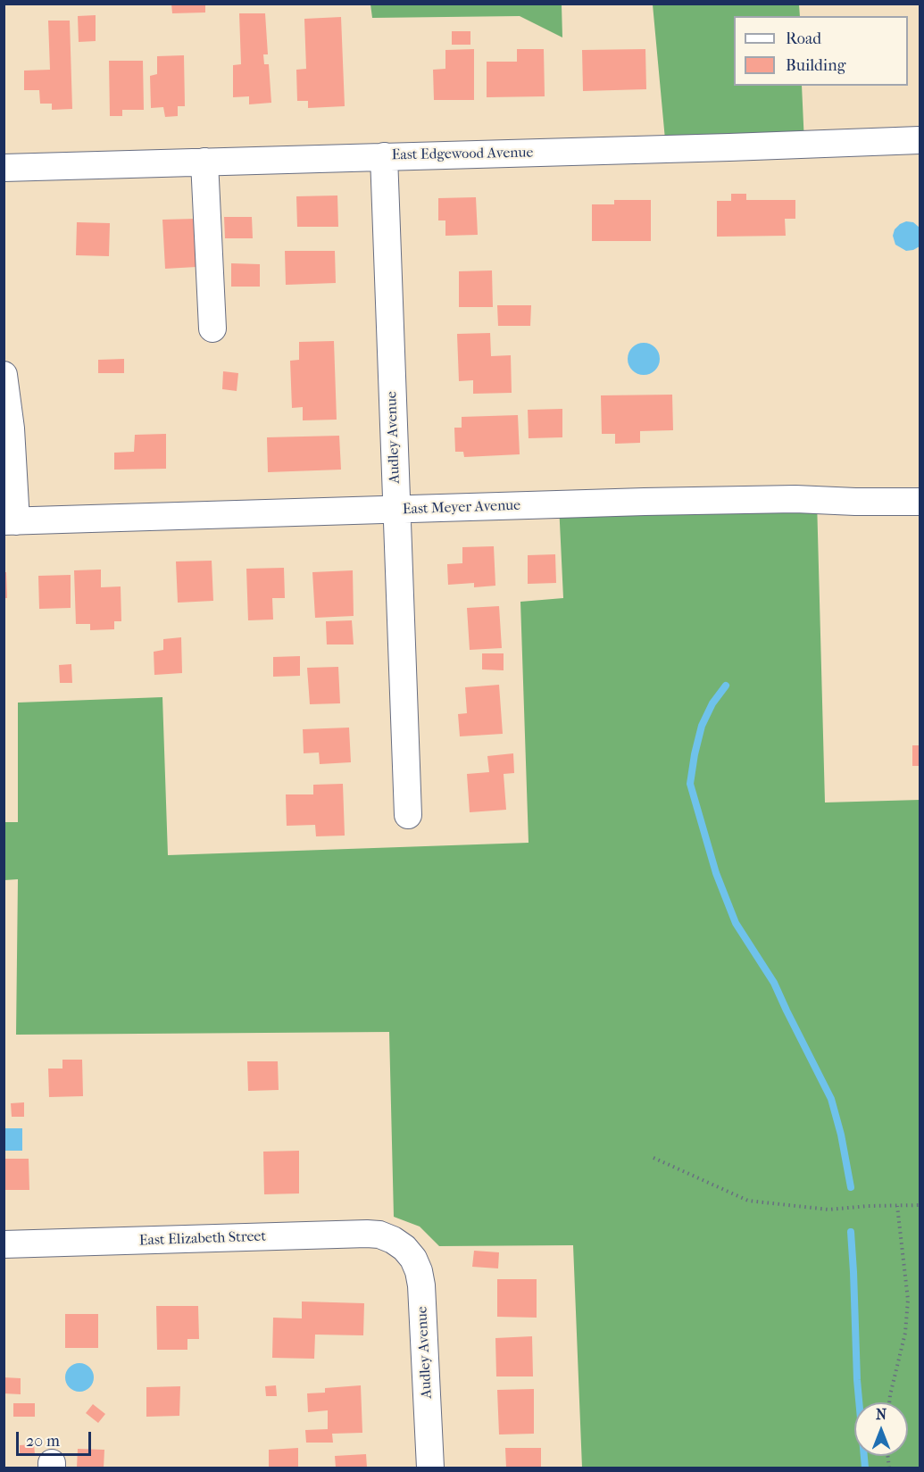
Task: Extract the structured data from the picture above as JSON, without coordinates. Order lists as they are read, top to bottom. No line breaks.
{"streets":{"street":["East Edgewood Avenue","Audley Avenue","East Meyer Avenue","East Elizabeth Street"]},"crossings":[["East Edgewood Avenue","Audley Avenue"],["Audley Avenue","East Meyer Avenue"],["Audley Avenue","East Elizabeth Street"]],"legend":["Road","Building"],"scale_bar":"20 m","north":"top"}
